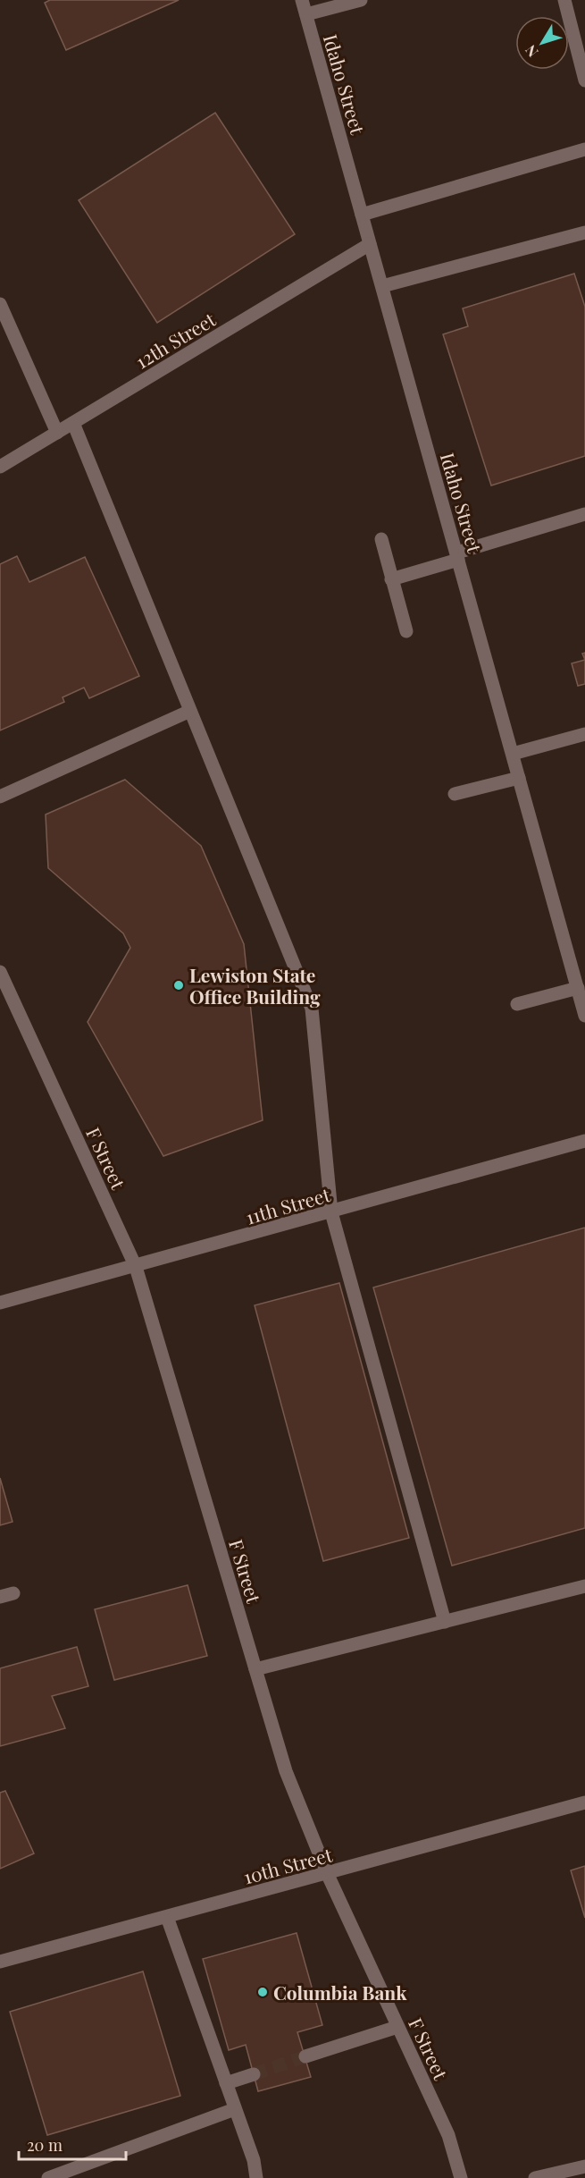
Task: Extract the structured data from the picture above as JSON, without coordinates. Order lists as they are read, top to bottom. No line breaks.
{"streets":{"street":["Idaho Street","12th Street","F Street","11th Street","10th Street"]},"crossings":[["Idaho Street","12th Street"],["F Street","11th Street"],["F Street","10th Street"]],"places":["Lewiston State Office Building","Columbia Bank"],"scale_bar":"20 m","north":"bottom left"}
